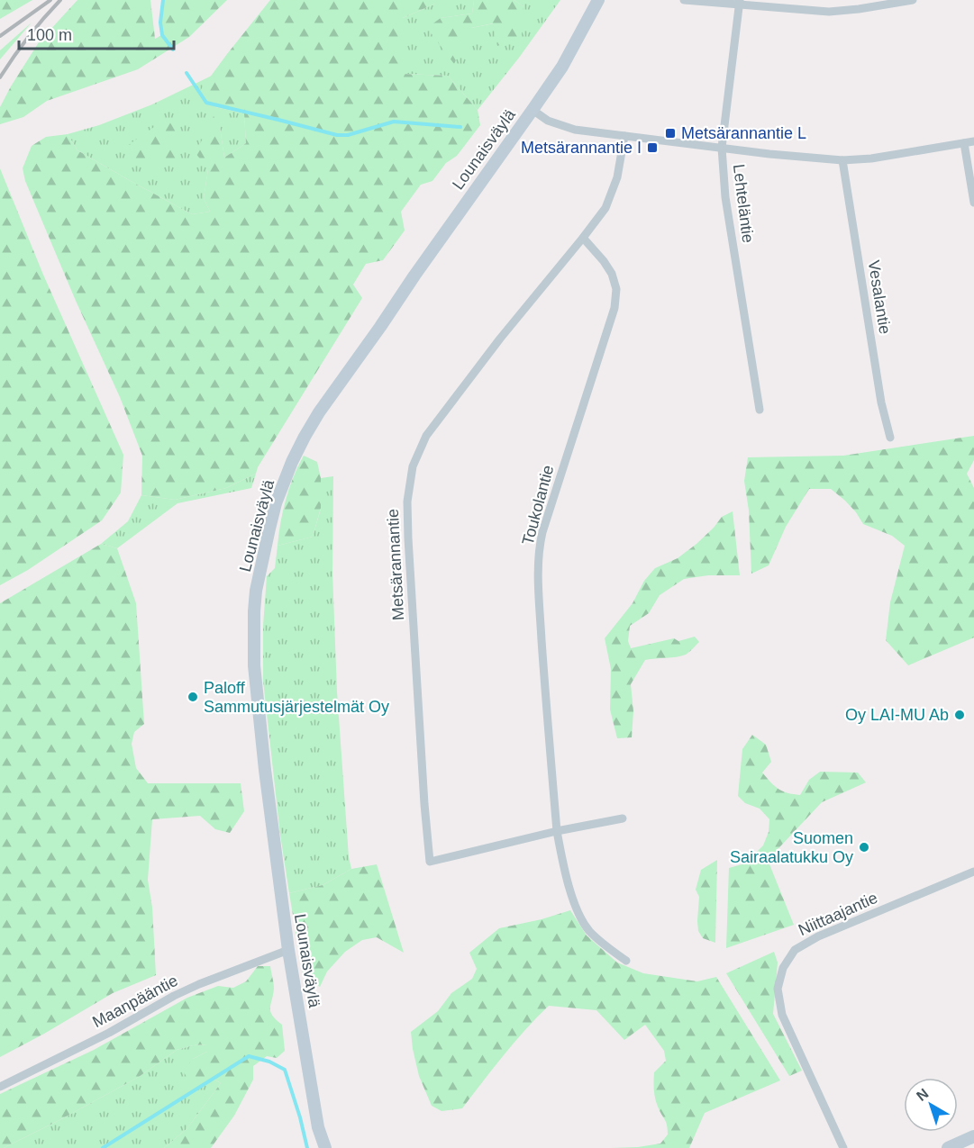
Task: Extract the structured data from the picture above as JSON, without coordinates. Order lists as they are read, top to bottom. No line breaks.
{"streets":{"street":["Lounaisväylä","Lehteläntie","Vesalantie","Toukolantie","Metsärannantie","Niittaajantie","Maanpääntie"]},"crossings":[["Lounaisväylä","Maanpääntie"],["Toukolantie","Metsärannantie"]],"places":{"transit":["Metsärannantie L","Metsärannantie I"],"other":["Paloff Sammutusjärjestelmät Oy","Oy LAI-MU Ab","Suomen Sairaalatukku Oy"]},"scale_bar":"100 m","north":"top left"}
